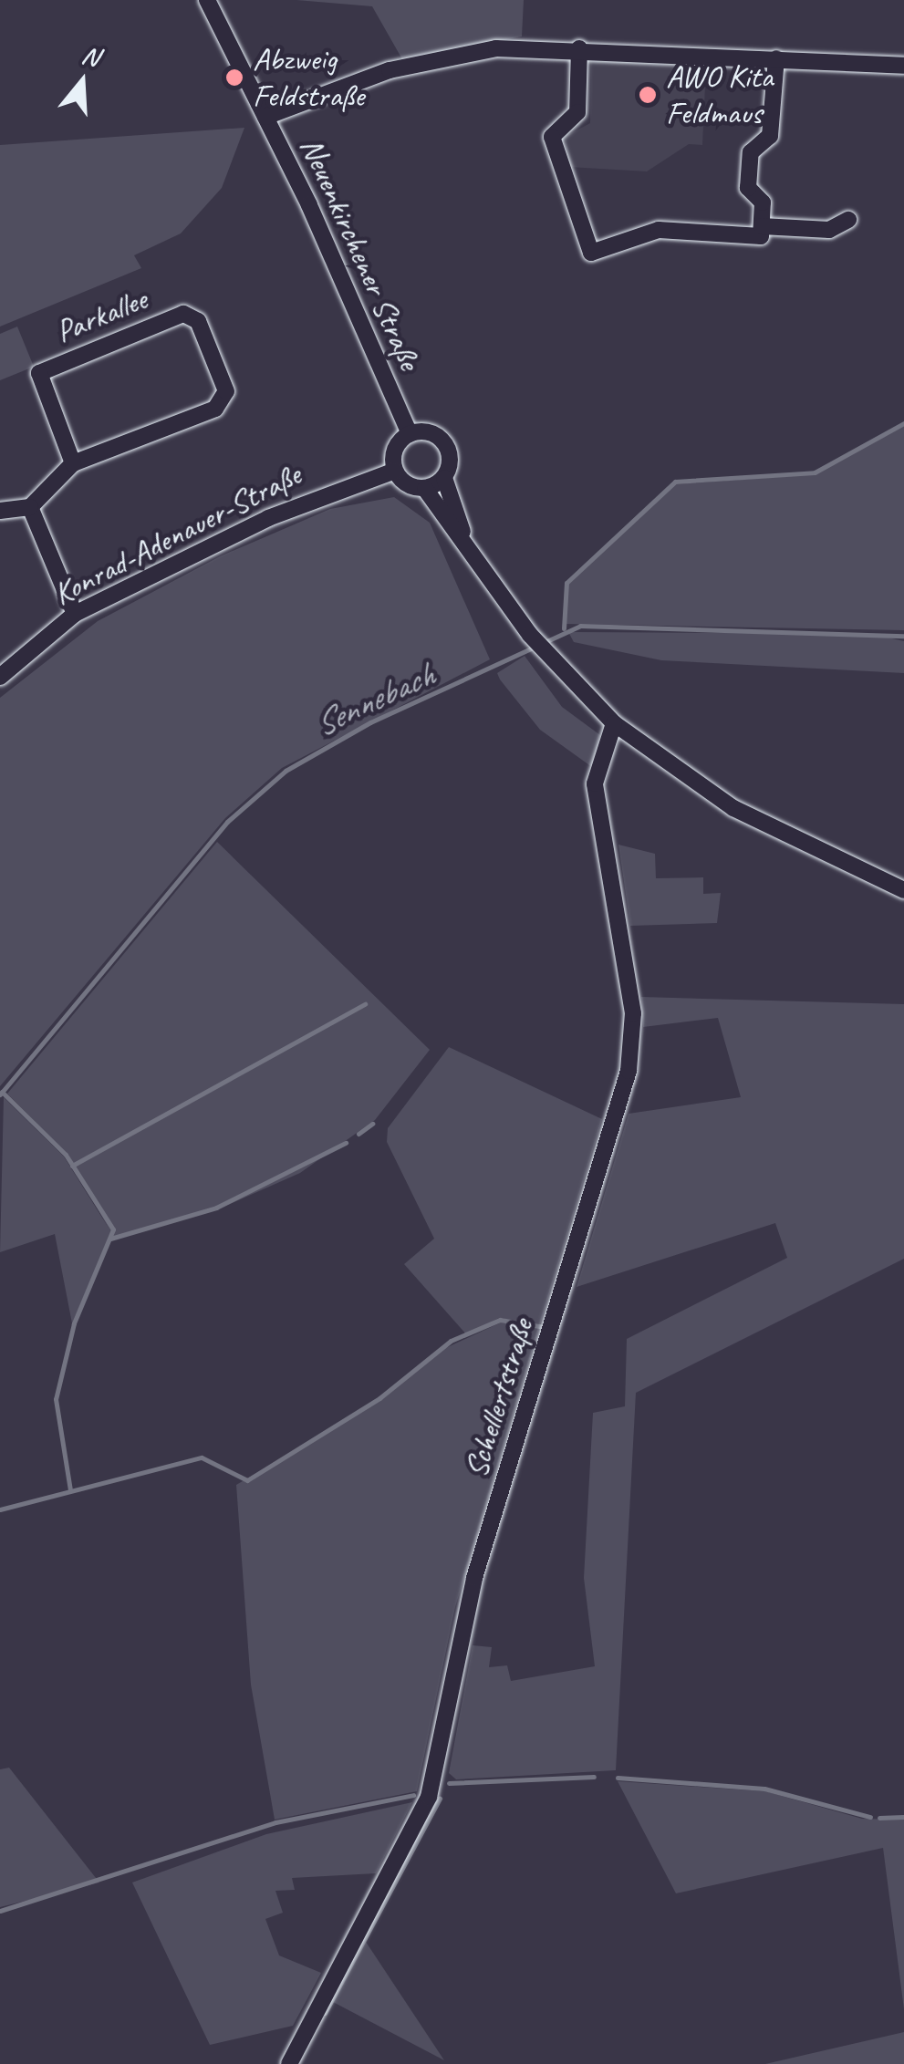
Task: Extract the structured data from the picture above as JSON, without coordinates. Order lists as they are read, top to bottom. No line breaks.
{"streets":{"street":["Neuenkirchener Straße","Parkallee","Konrad-Adenauer-Straße","Schellertstraße"]},"crossings":[["Neuenkirchener Straße","Konrad-Adenauer-Straße"]],"water":["Sennebach"],"places":["Abzweig Feldstraße","AWO Kita Feldmaus"],"north":"top"}
